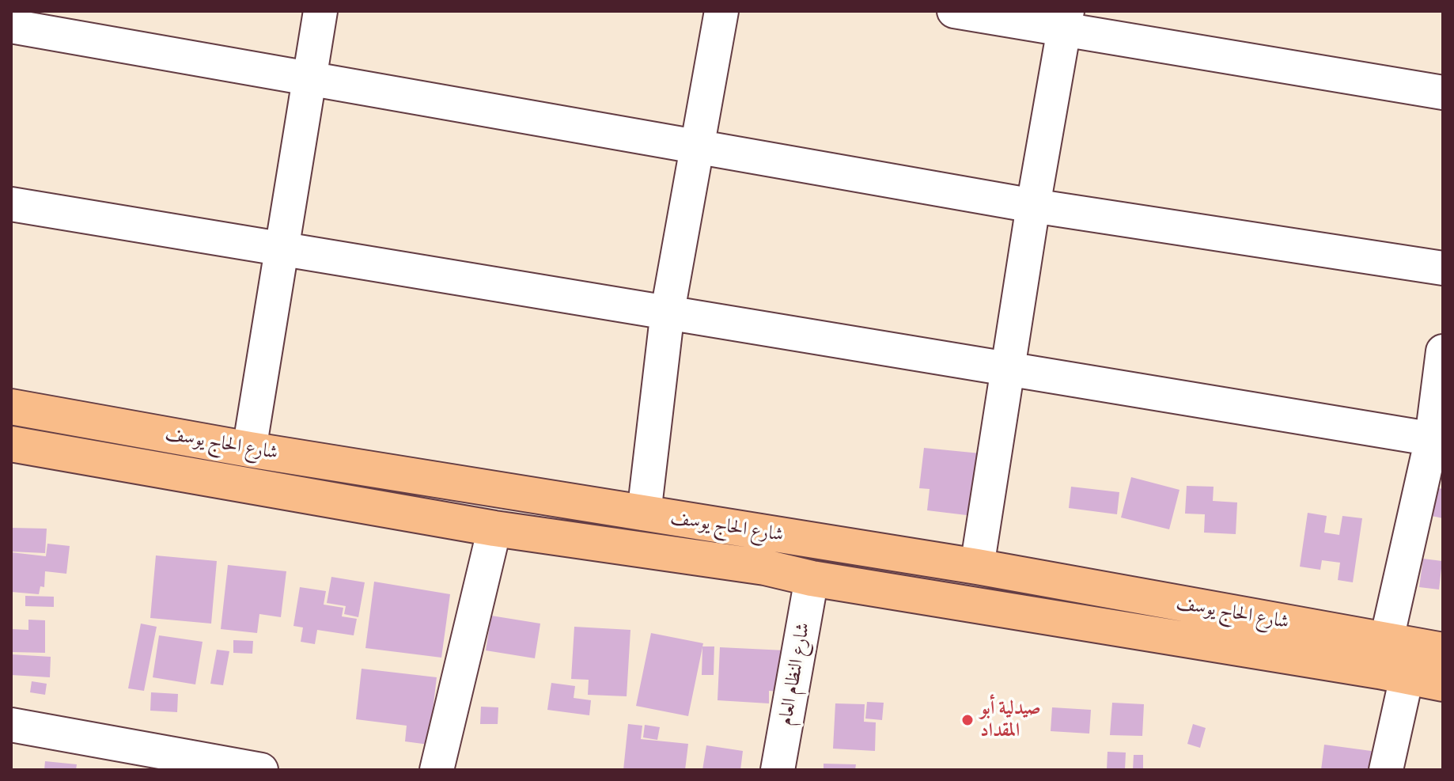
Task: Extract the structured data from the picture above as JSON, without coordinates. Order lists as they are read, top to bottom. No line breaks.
{"streets":{"main road":["شارع الحاج يوسف"],"street":["شارع النظام العام"]},"crossings":[["شارع الحاج يوسف","شارع النظام العام"]],"places":["صيدلية أبو المقداد"]}
